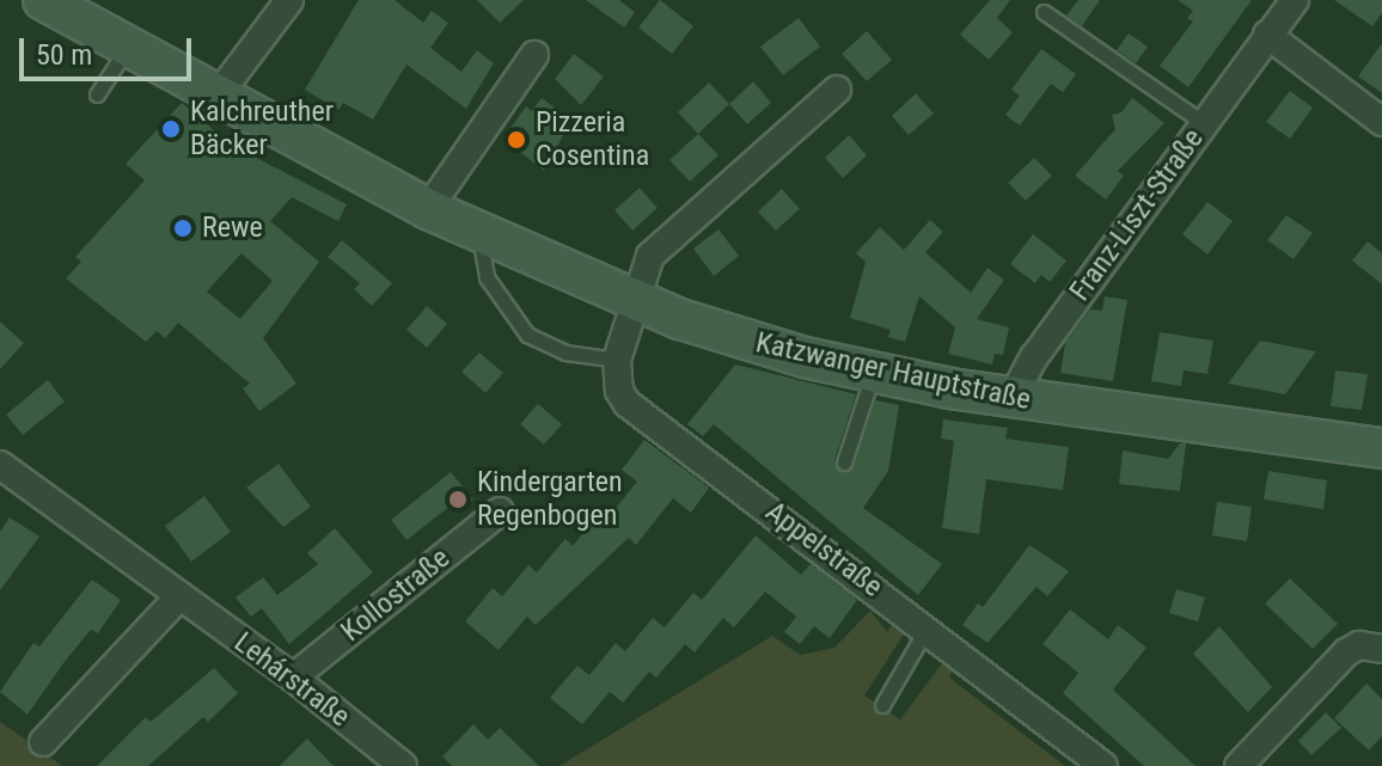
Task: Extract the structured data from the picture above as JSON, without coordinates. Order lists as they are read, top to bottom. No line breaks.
{"streets":{"main road":["Katzwanger Hauptstraße"],"street":["Franz-Liszt-Straße","Appelstraße","Kollostraße","Lehárstraße"]},"crossings":[["Franz-Liszt-Straße","Katzwanger Hauptstraße"],["Kollostraße","Lehárstraße"]],"places":["Kalchreuther Bäcker","Pizzeria Cosentina","Rewe","Kindergarten Regenbogen"],"scale_bar":"50 m"}
